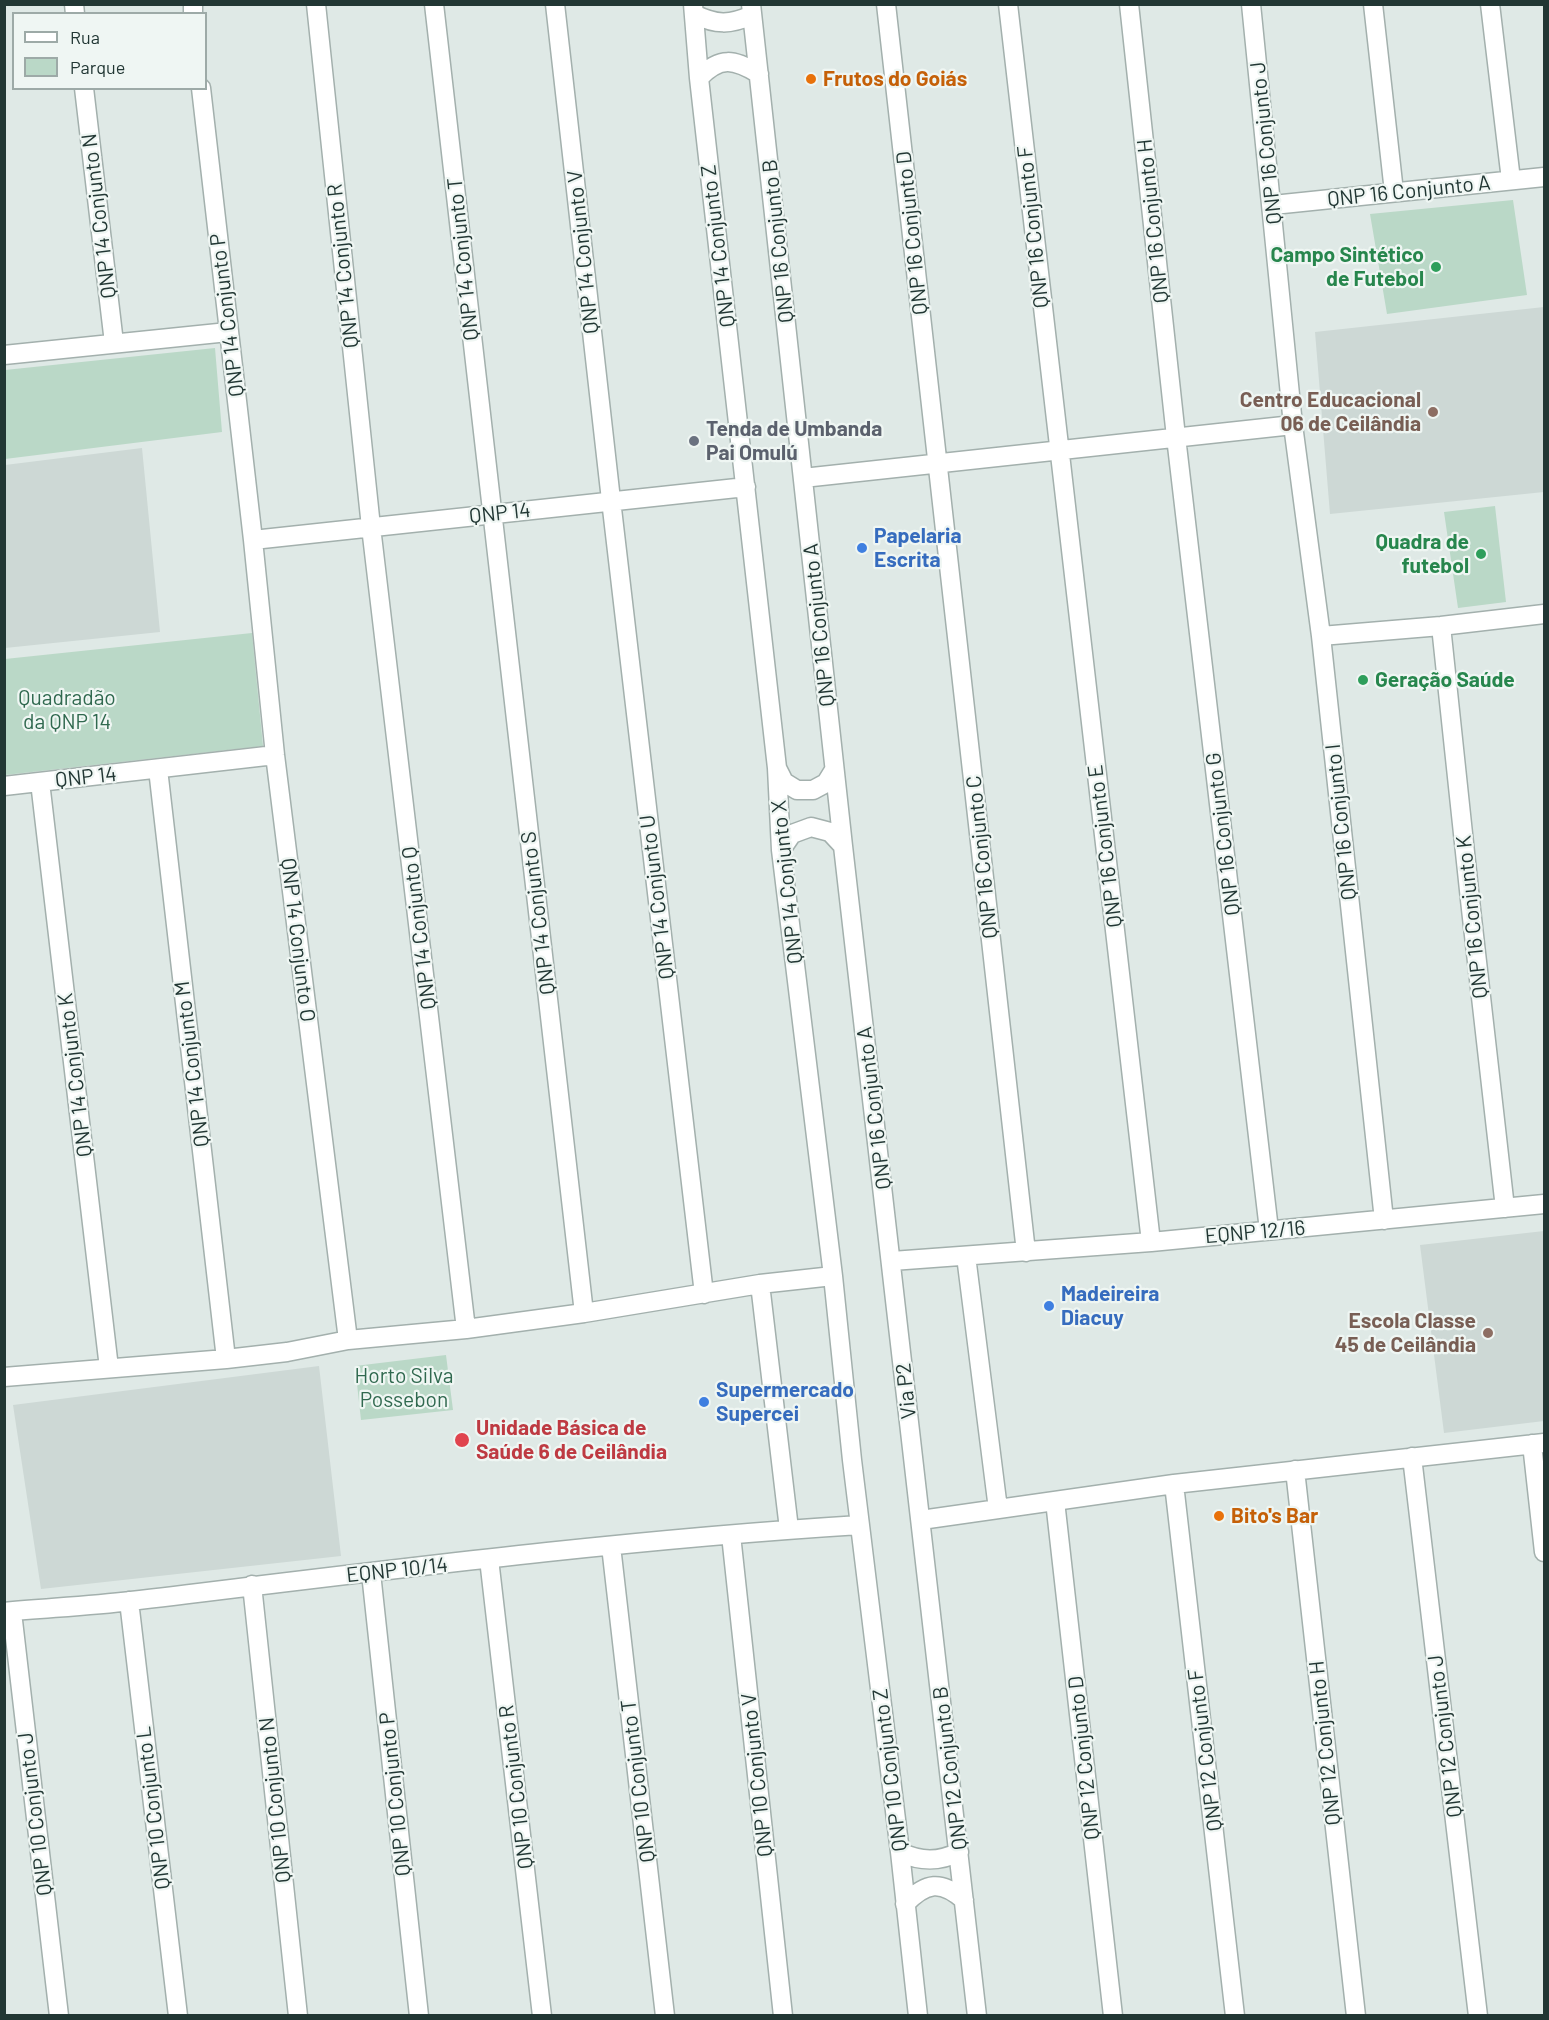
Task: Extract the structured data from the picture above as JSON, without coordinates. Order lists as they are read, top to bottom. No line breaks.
{"streets":{"street":["QNP 16 Conjunto J","QNP 16 Conjunto A","QNP 14 Conjunto N","QNP 16 Conjunto H","QNP 16 Conjunto F","QNP 16 Conjunto D","QNP 16 Conjunto B","QNP 14 Conjunto Z","QNP 14 Conjunto V","QNP 14 Conjunto T","QNP 14 Conjunto R","QNP 14 Conjunto P","QNP 14","QNP 16 Conjunto I","QNP 16 Conjunto G","QNP 16 Conjunto E","QNP 16 Conjunto C","QNP 14 Conjunto X","QNP 14 Conjunto U","QNP 14 Conjunto S","QNP 16 Conjunto K","QNP 14 Conjunto Q","QNP 14 Conjunto O","QNP 14 Conjunto M","QNP 14 Conjunto K","EQNP 12/16","Via P2","EQNP 10/14","QNP 12 Conjunto J","QNP 12 Conjunto H","QNP 12 Conjunto F","QNP 12 Conjunto D","QNP 12 Conjunto B","QNP 10 Conjunto Z","QNP 10 Conjunto V","QNP 10 Conjunto T","QNP 10 Conjunto R","QNP 10 Conjunto P","QNP 10 Conjunto N","QNP 10 Conjunto L","QNP 10 Conjunto J"]},"crossings":[["QNP 16 Conjunto J","QNP 16 Conjunto A"],["QNP 16 Conjunto J","QNP 16 Conjunto I"],["QNP 16 Conjunto A","QNP 16 Conjunto B"],["QNP 16 Conjunto A","EQNP 12/16"],["QNP 16 Conjunto A","Via P2"],["QNP 16 Conjunto H","QNP 16 Conjunto G"],["QNP 16 Conjunto F","QNP 16 Conjunto E"],["QNP 16 Conjunto D","QNP 16 Conjunto C"],["QNP 14 Conjunto Z","QNP 14"],["QNP 14 Conjunto Z","QNP 14 Conjunto X"],["QNP 14 Conjunto V","QNP 14"],["QNP 14 Conjunto V","QNP 14 Conjunto U"],["QNP 14 Conjunto T","QNP 14"],["QNP 14 Conjunto T","QNP 14 Conjunto S"],["QNP 14 Conjunto R","QNP 14"],["QNP 14 Conjunto R","QNP 14 Conjunto Q"],["QNP 14 Conjunto P","QNP 14"],["QNP 14 Conjunto P","QNP 14 Conjunto O"],["QNP 14","QNP 14 Conjunto X"],["QNP 14","QNP 14 Conjunto U"],["QNP 14","QNP 14 Conjunto S"],["QNP 14","QNP 14 Conjunto Q"],["QNP 14","QNP 14 Conjunto O"],["QNP 14","QNP 14 Conjunto M"],["QNP 14","QNP 14 Conjunto K"],["QNP 16 Conjunto I","EQNP 12/16"],["QNP 16 Conjunto G","EQNP 12/16"],["QNP 16 Conjunto E","EQNP 12/16"],["QNP 16 Conjunto C","EQNP 12/16"],["QNP 16 Conjunto K","EQNP 12/16"],["EQNP 12/16","Via P2"],["Via P2","QNP 12 Conjunto B"],["EQNP 10/14","QNP 10 Conjunto Z"],["EQNP 10/14","QNP 10 Conjunto V"],["EQNP 10/14","QNP 10 Conjunto T"],["EQNP 10/14","QNP 10 Conjunto R"],["EQNP 10/14","QNP 10 Conjunto P"],["EQNP 10/14","QNP 10 Conjunto N"],["EQNP 10/14","QNP 10 Conjunto L"],["EQNP 10/14","QNP 10 Conjunto J"]],"parks":["Quadradão da QNP 14","Horto Silva Possebon"],"places":["Frutos do Goiás","Campo Sintético de Futebol","Centro Educacional 06 de Ceilândia","Tenda de Umbanda Pai Omulú","Papelaria Escrita","Quadra de futebol","Geração Saúde","Madeireira Diacuy","Escola Classe 45 de Ceilândia","Supermercado Supercei","Unidade Básica de Saúde 6 de Ceilândia","Bito's Bar"],"legend":["Rua","Parque"]}
